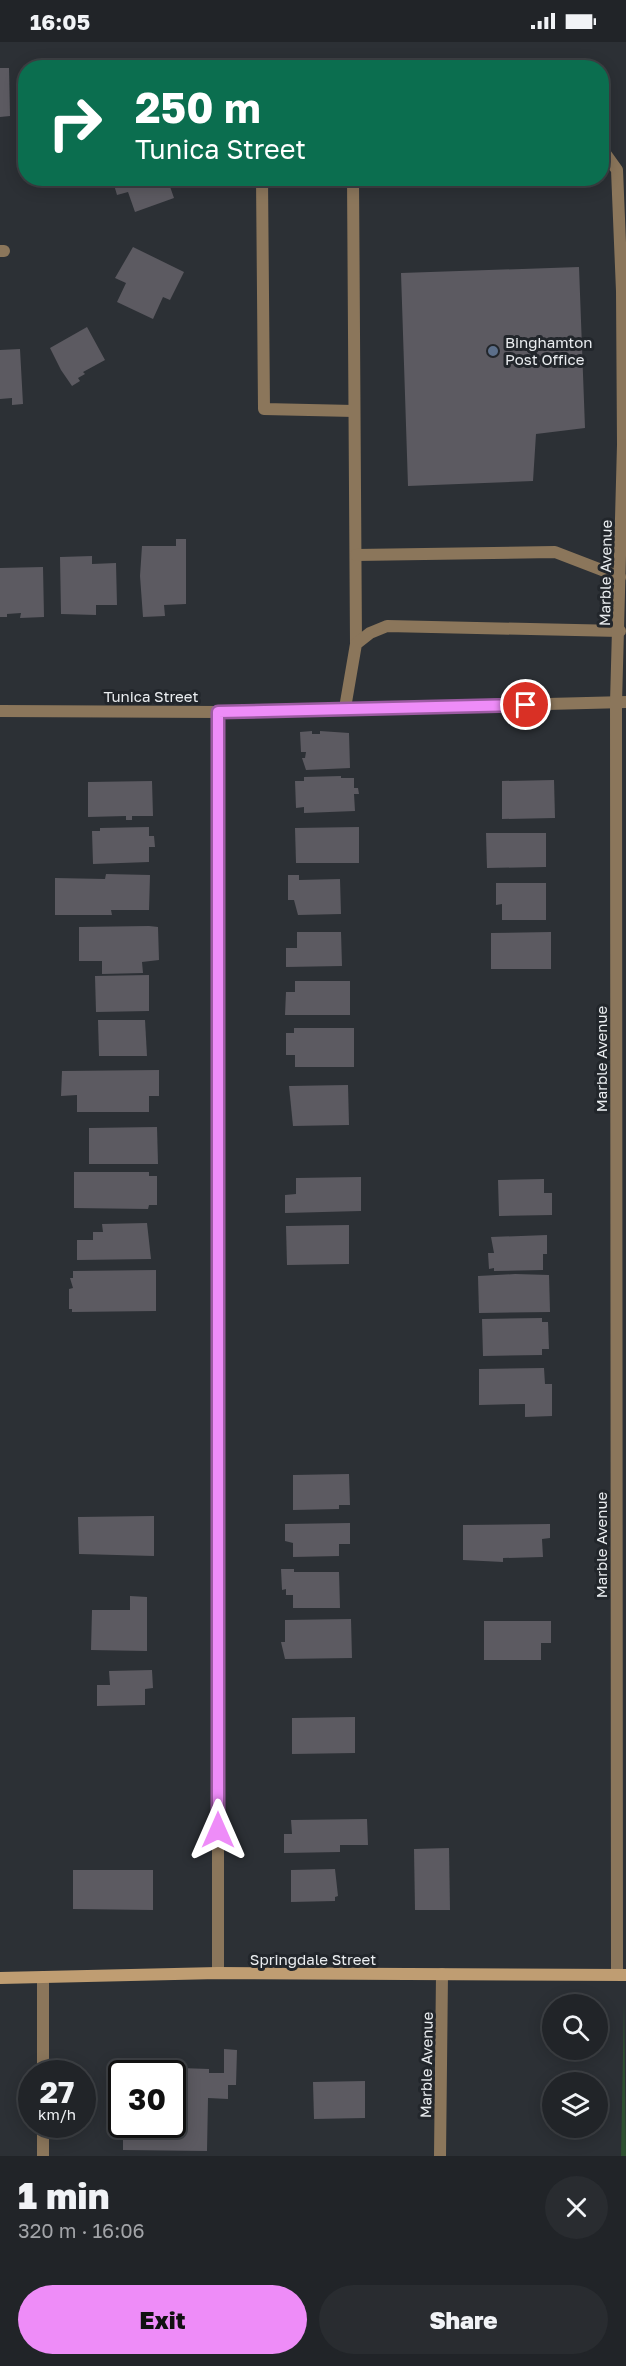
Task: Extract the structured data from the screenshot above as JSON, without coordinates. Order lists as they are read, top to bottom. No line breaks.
{"streets":{"street":["Marble Avenue","Tunica Street","Springdale Street"]},"crossings":[["Marble Avenue","Tunica Street"],["Marble Avenue","Springdale Street"]],"places":["Binghamton Post Office"],"page":{"status":"16:05","turn":["250 m","Tunica Street"],"speed":"27 km/h","limit":"30","heading":["1 min","320 m · 16:06"],"buttons":["Exit","Share"]}}
